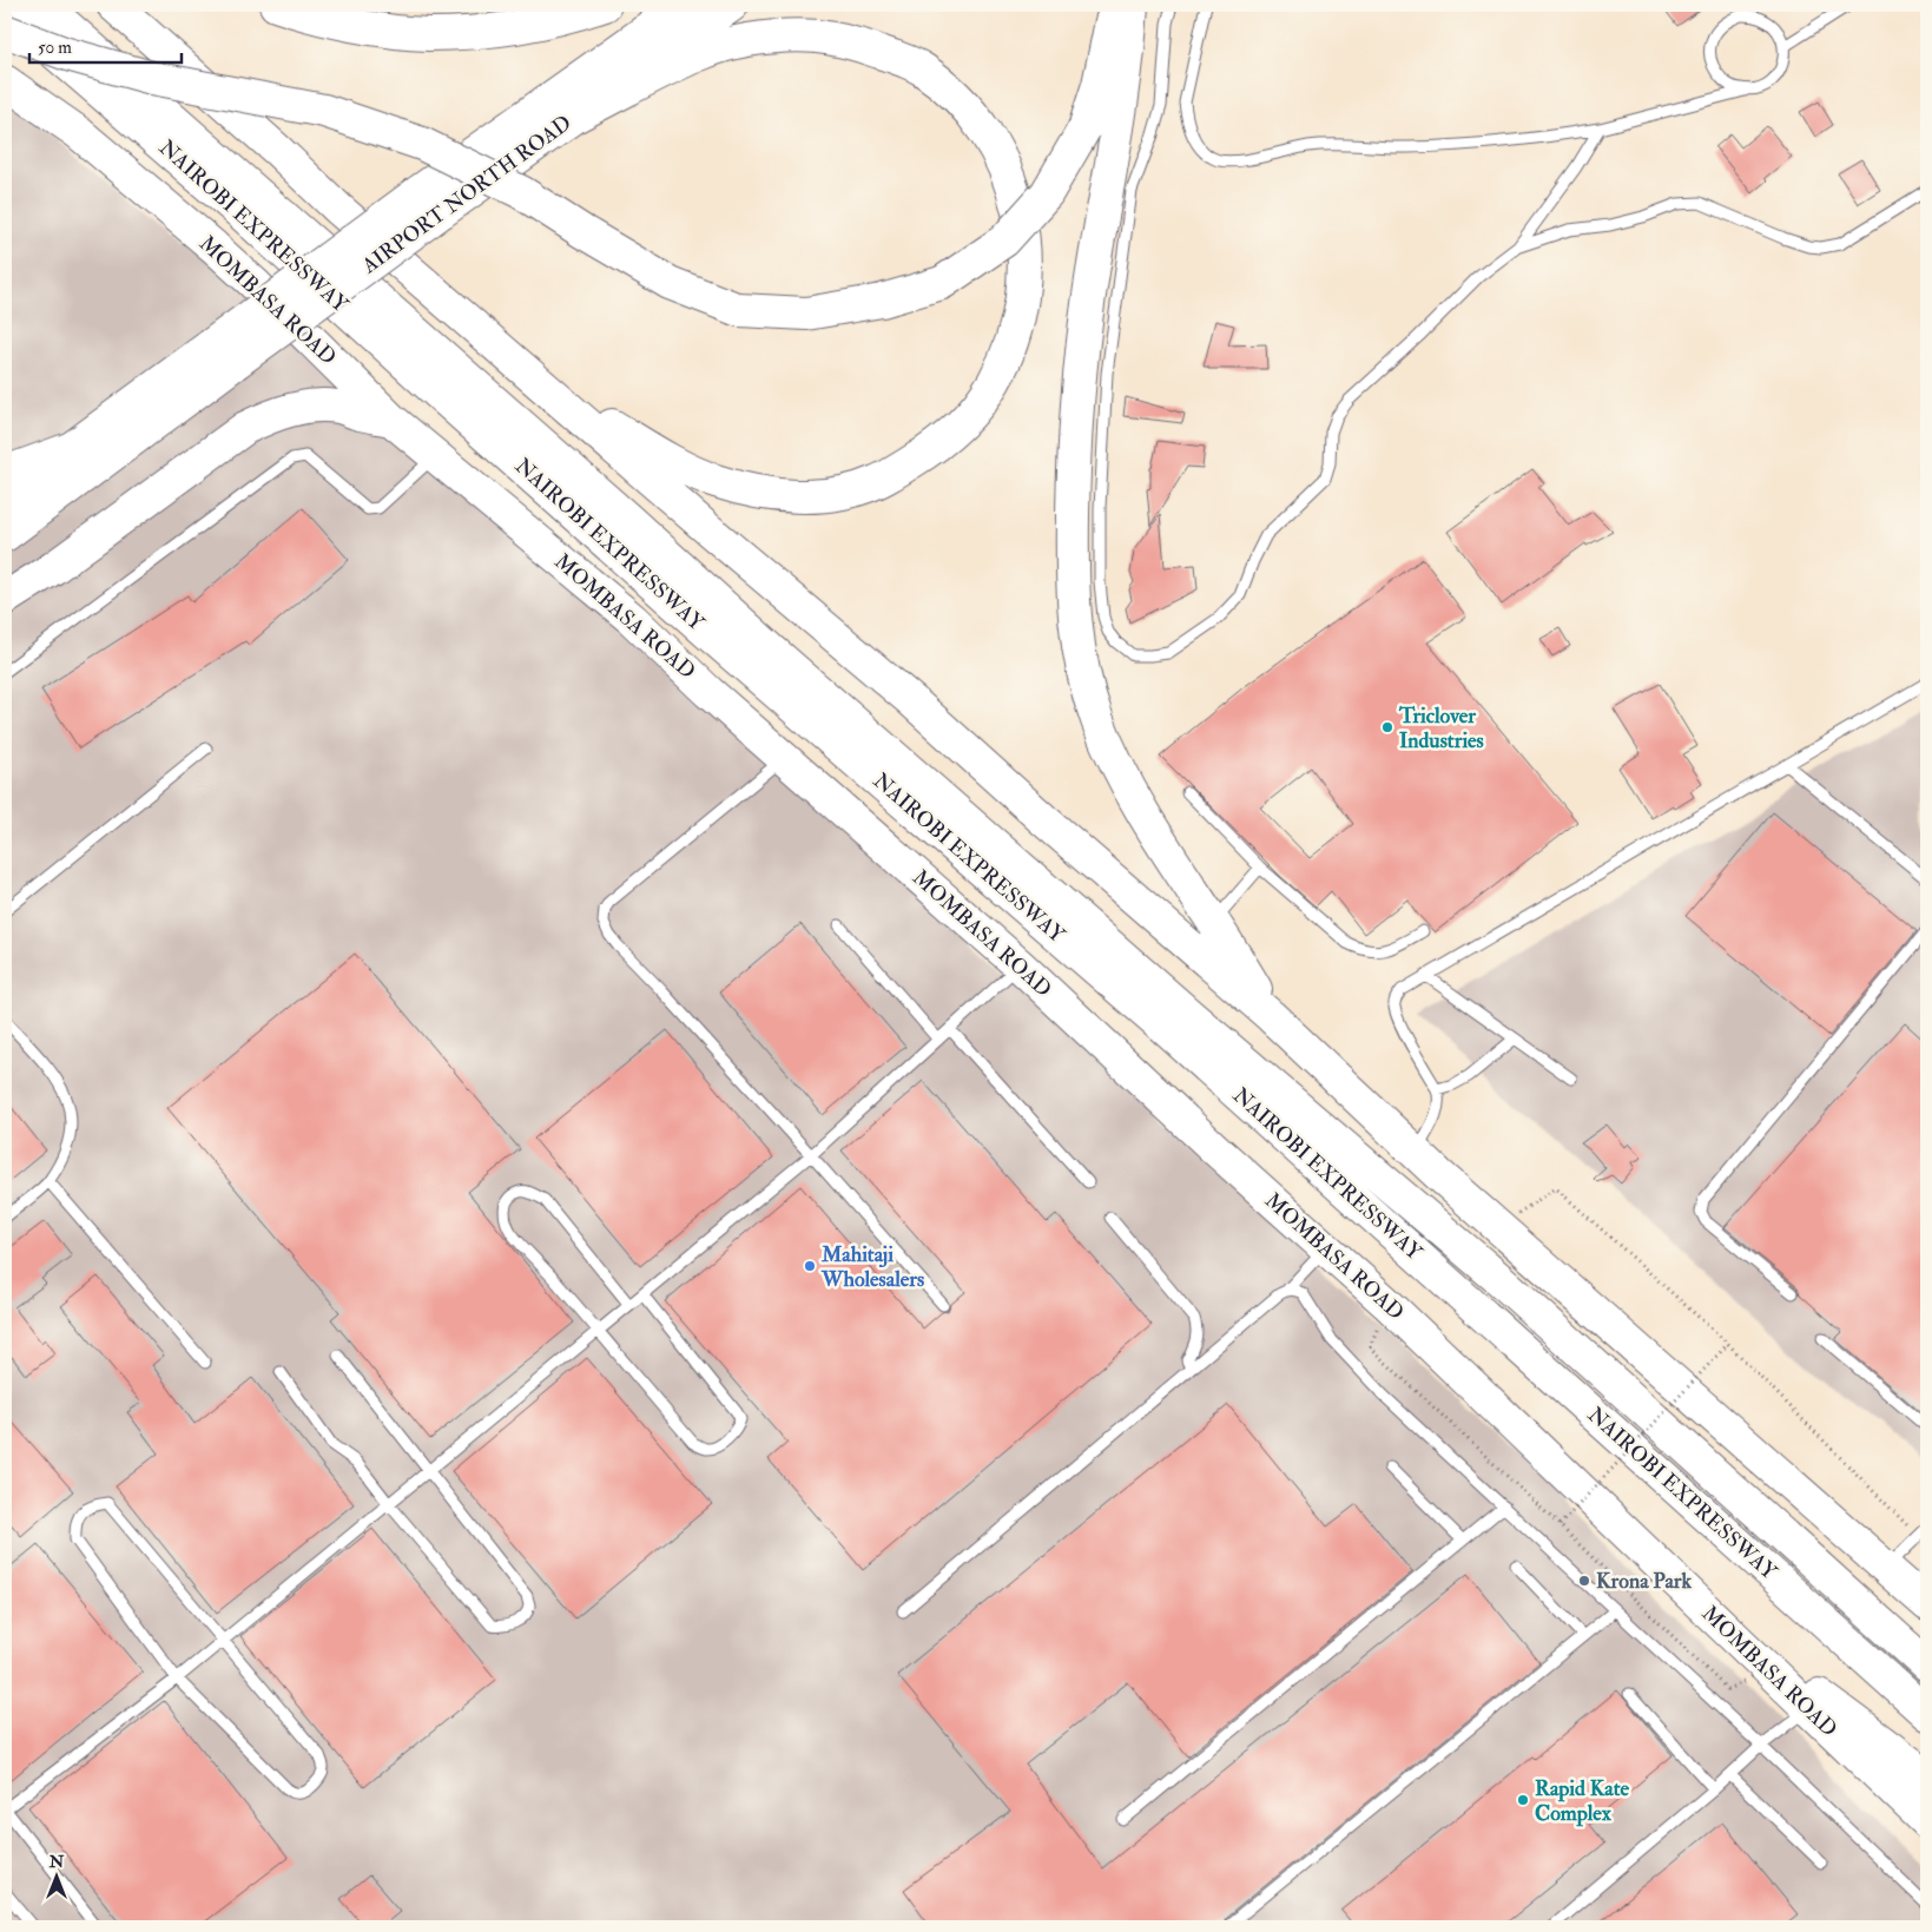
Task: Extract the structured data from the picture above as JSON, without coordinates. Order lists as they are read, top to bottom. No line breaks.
{"streets":{"main road":["AIRPORT NORTH ROAD","NAIROBI EXPRESSWAY","MOMBASA ROAD"]},"places":["Triclover Industries","Mahitaji Wholesalers","Krona Park","Rapid Kate Complex"],"scale_bar":"50 m","north":"top"}
